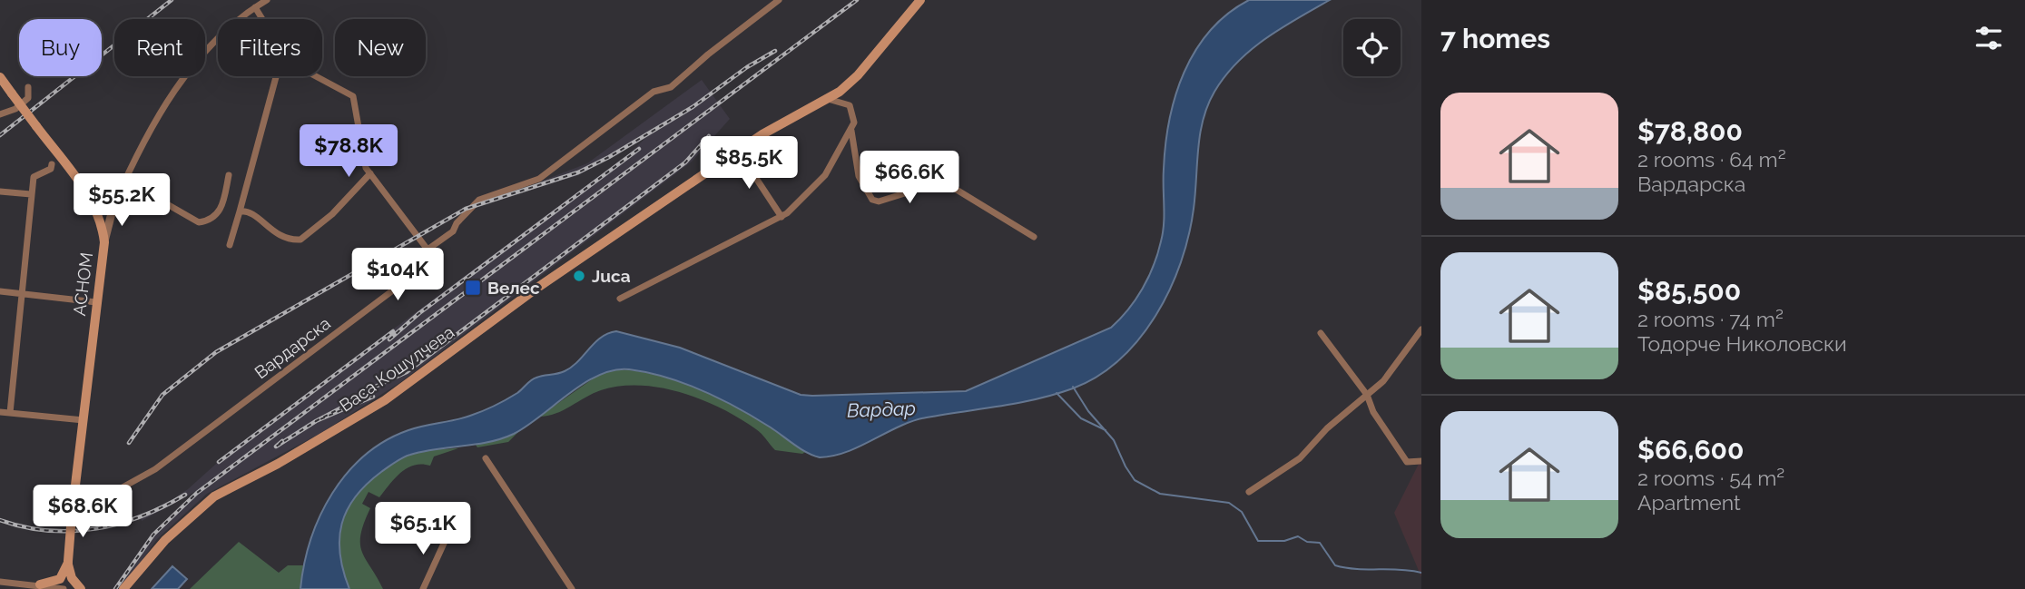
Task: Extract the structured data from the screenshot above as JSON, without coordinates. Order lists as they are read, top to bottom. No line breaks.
{"streets":{"main road":["АСНОМ","Васа Кошулчева"],"street":["Вардарска"]},"crossings":[["АСНОМ","Вардарска"]],"water":["Вардар"],"places":{"other":["Juca"],"transit":["Велес"]},"page":{"heading":"7 homes","chip":["Buy","Rent","Filters","New"],"list":[{"name":"$78,800","note":"2 rooms · 64 m² · Вардарска"},{"name":"$85,500","note":"2 rooms · 74 m² · Тодорче Николовски"},{"name":"$66,600","note":"2 rooms · 54 m² · Apartment"}],"price":["$78.8K","$85.5K","$66.6K","$55.2K","$104K","$68.6K","$65.1K"]}}
